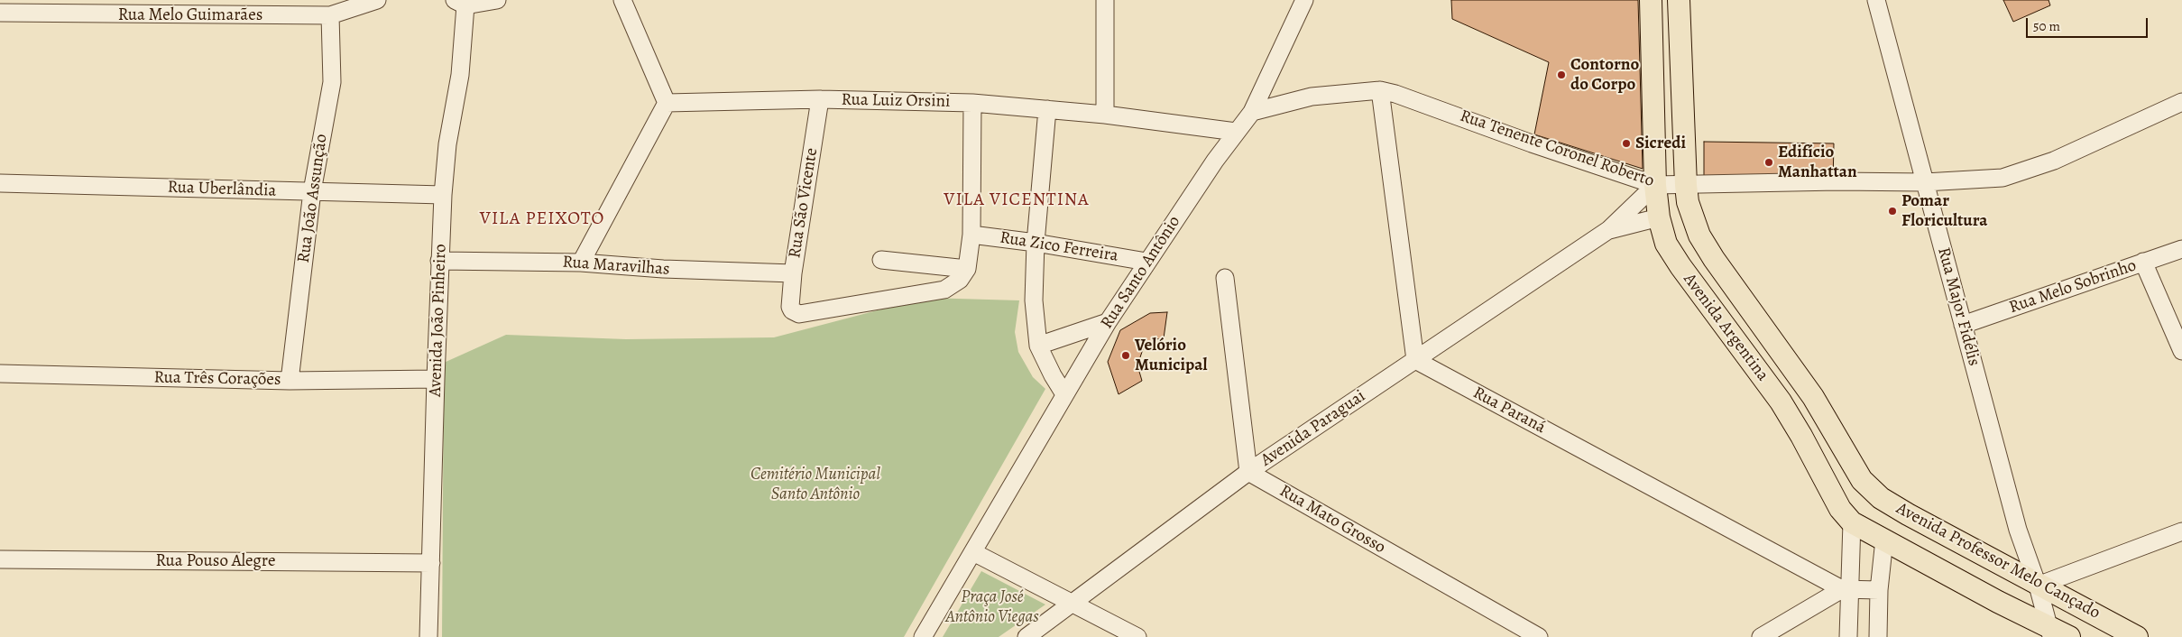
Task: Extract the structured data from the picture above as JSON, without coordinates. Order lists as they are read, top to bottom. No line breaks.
{"streets":{"main road":["Avenida Argentina","Avenida Professor Melo Cançado"],"street":["Rua Melo Guimarães","Rua Luiz Orsini","Rua Tenente Coronel Roberto","Rua Uberlândia","Rua João Assunção","Rua São Vicente","Rua Zico Ferreira","Rua Maravilhas","Rua Santo Antônio","Rua Melo Sobrinho","Rua Major Fidélis","Avenida João Pinheiro","Rua Três Corações","Rua Paraná","Avenida Paraguai","Rua Mato Grosso","Rua Pouso Alegre"]},"crossings":[["Rua Melo Guimarães","Rua João Assunção"],["Rua Luiz Orsini","Rua São Vicente"],["Rua Luiz Orsini","Rua Santo Antônio"],["Rua Tenente Coronel Roberto","Rua Major Fidélis"],["Rua Tenente Coronel Roberto","Avenida Argentina"],["Rua Tenente Coronel Roberto","Avenida Paraguai"],["Rua Uberlândia","Rua João Assunção"],["Rua Uberlândia","Avenida João Pinheiro"],["Rua João Assunção","Rua Três Corações"],["Rua São Vicente","Rua Maravilhas"],["Rua Zico Ferreira","Rua Santo Antônio"],["Rua Maravilhas","Avenida João Pinheiro"],["Rua Melo Sobrinho","Rua Major Fidélis"],["Rua Major Fidélis","Avenida Professor Melo Cançado"],["Avenida João Pinheiro","Rua Três Corações"],["Avenida João Pinheiro","Rua Pouso Alegre"],["Avenida Argentina","Avenida Paraguai"],["Avenida Argentina","Avenida Professor Melo Cançado"],["Rua Paraná","Avenida Paraguai"],["Avenida Paraguai","Rua Mato Grosso"]],"districts":["VILA VICENTINA","VILA PEIXOTO"],"parks":["Cemitério Municipal Santo Antônio","Praça José Antônio Viegas"],"places":["Contorno do Corpo","Sicredi","Edifício Manhattan","Pomar Floricultura","Velório Municipal"],"scale_bar":"50 m"}
